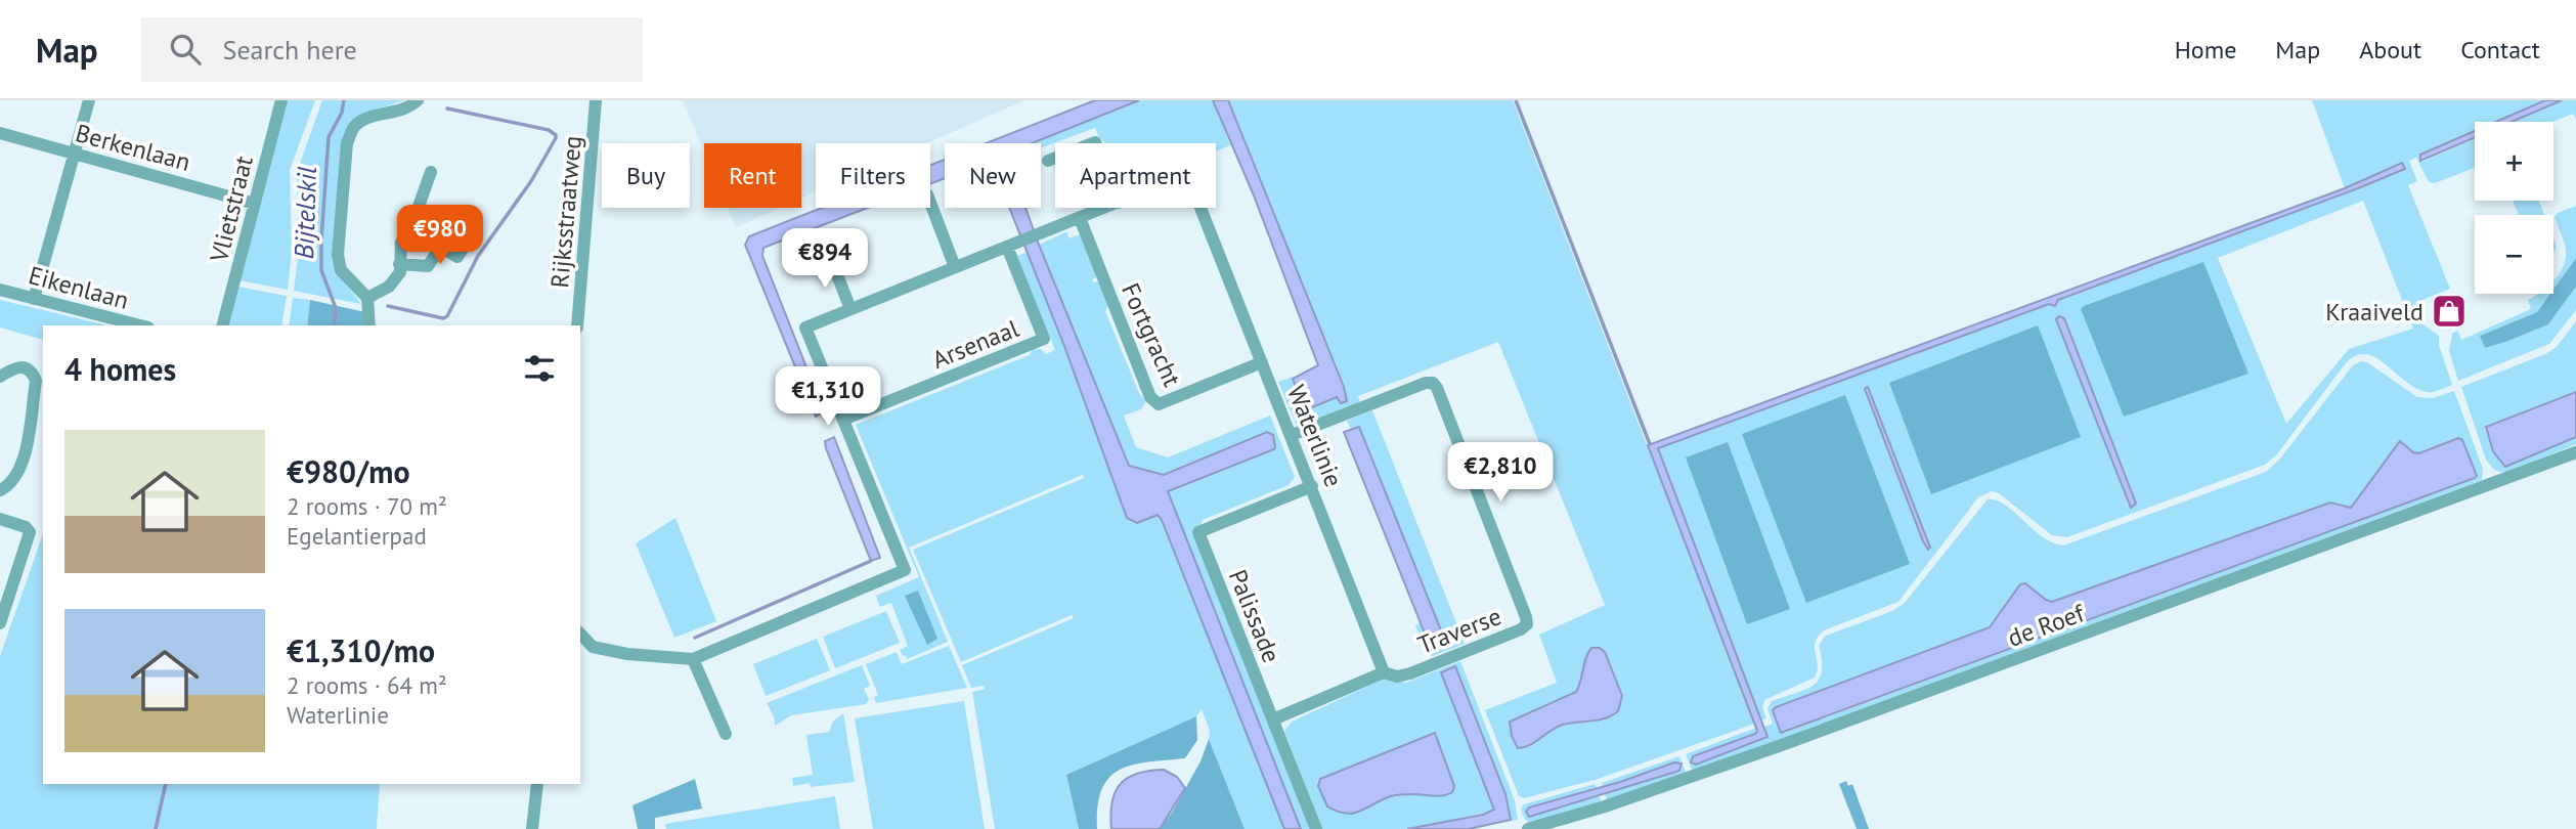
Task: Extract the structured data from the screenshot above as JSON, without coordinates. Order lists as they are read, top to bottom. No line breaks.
{"streets":{"street":["Berkenlaan","Vlietstraat","Rijksstraatweg","Eikenlaan","Fortgracht","Arsenaal","Waterlinie","Palissade","de Roef","Traverse"]},"crossings":[["Berkenlaan","Vlietstraat"],["Fortgracht","Waterlinie"],["Arsenaal","Waterlinie"],["Waterlinie","Palissade"],["Waterlinie","Traverse"]],"water":["Bijtelskil"],"places":{"shop":["Kraaiveld"]},"page":{"header":"Map","search":"Search here","nav":["Home","Map","About","Contact"],"map_buttons":["+","−"],"chip":["Buy","Rent","Filters","New","Apartment"],"price":["€980","€894","€1,310","€2,810"],"heading":"4 homes","list":[{"name":"€980/mo","note":"2 rooms · 70 m² · Egelantierpad"},{"name":"€1,310/mo","note":"2 rooms · 64 m² · Waterlinie"}]}}
